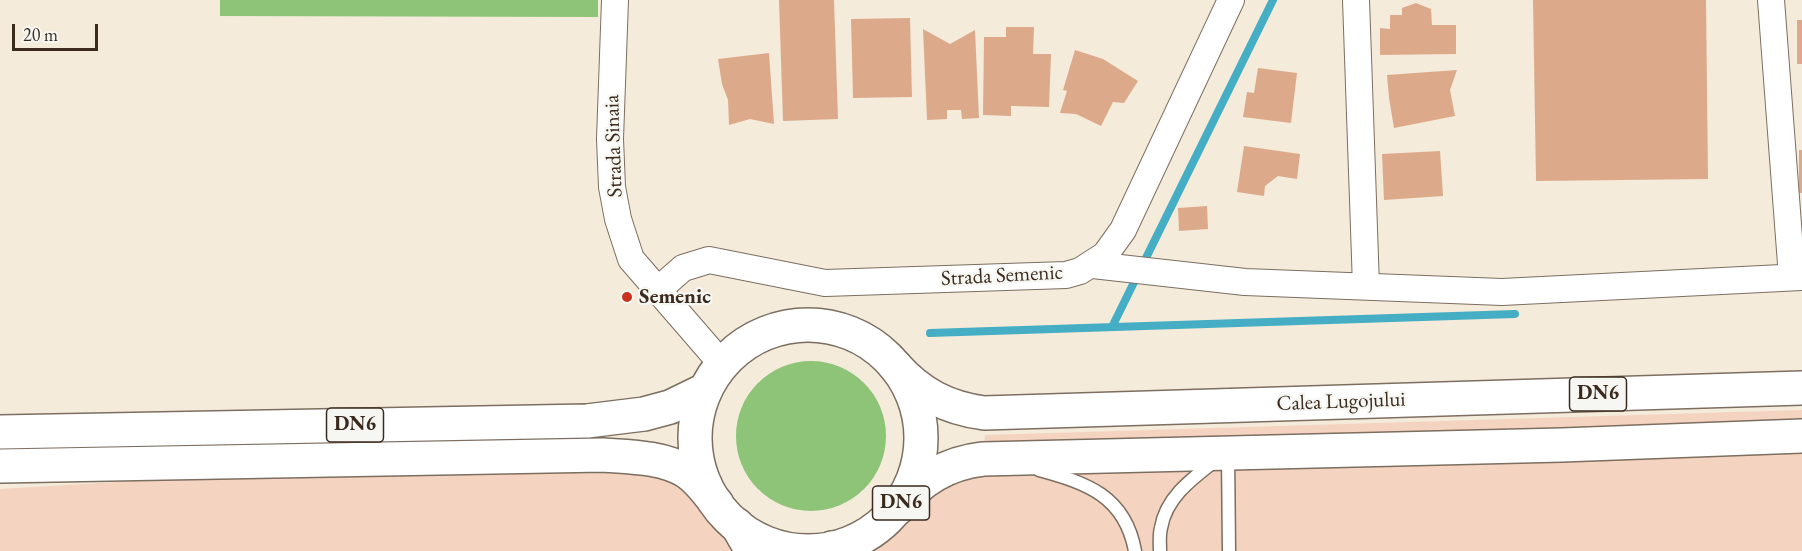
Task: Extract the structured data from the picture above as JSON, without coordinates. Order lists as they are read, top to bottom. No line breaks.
{"streets":{"main road":["DN6","Calea Lugojului"],"street":["Strada Sinaia","Strada Semenic"]},"crossings":[["Strada Sinaia","Strada Semenic"],["Strada Sinaia","DN6"],["DN6","Calea Lugojului"]],"places":["Semenic"],"scale_bar":"20 m"}
